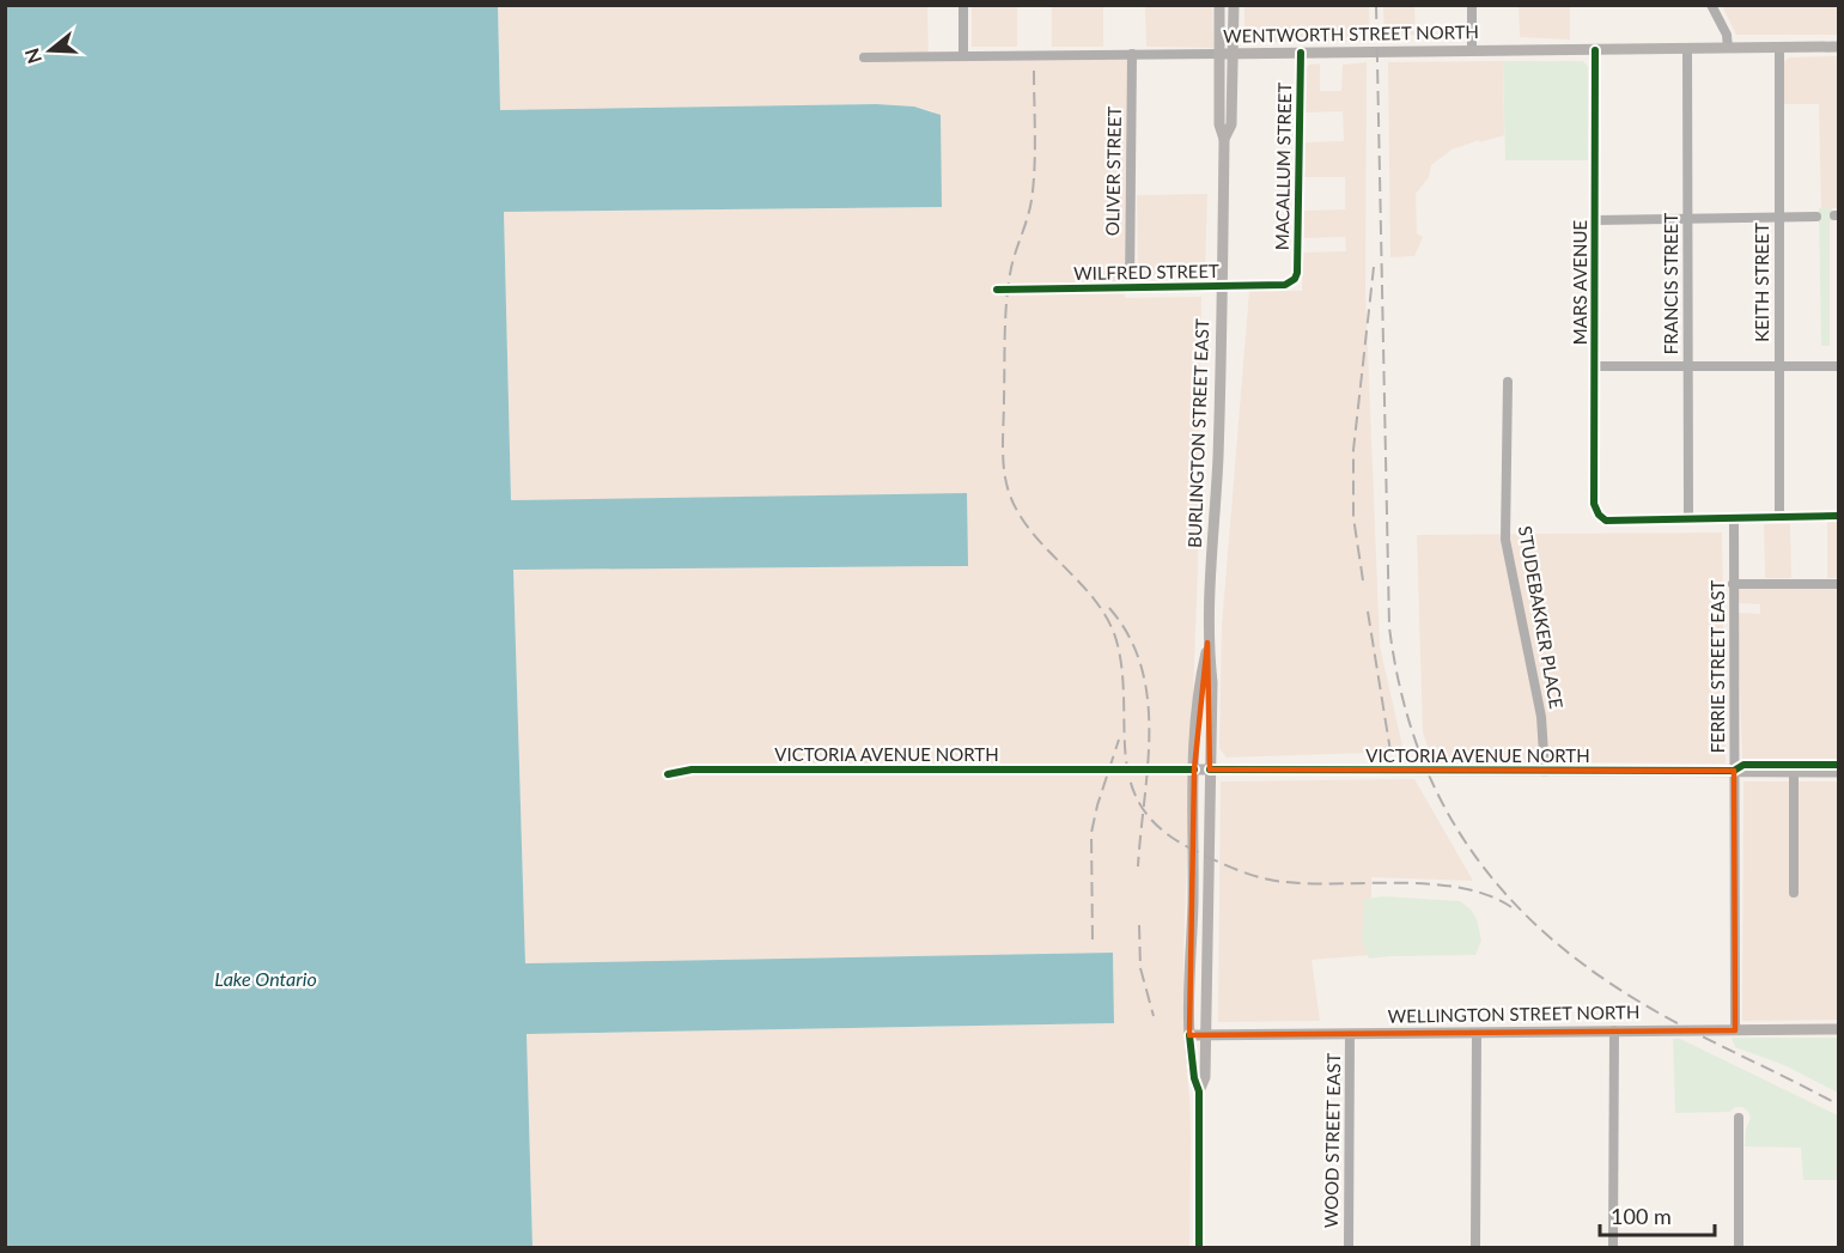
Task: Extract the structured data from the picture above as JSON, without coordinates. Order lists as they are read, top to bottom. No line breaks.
{"streets":{"main road":["WENTWORTH STREET NORTH","BURLINGTON STREET EAST","VICTORIA AVENUE NORTH","WELLINGTON STREET NORTH"],"street":["MACALLUM STREET","OLIVER STREET","WILFRED STREET","MARS AVENUE","KEITH STREET","FRANCIS STREET","STUDEBAKKER PLACE","FERRIE STREET EAST","WOOD STREET EAST"]},"crossings":[["WENTWORTH STREET NORTH","MACALLUM STREET"],["WENTWORTH STREET NORTH","OLIVER STREET"],["WENTWORTH STREET NORTH","MARS AVENUE"],["WENTWORTH STREET NORTH","KEITH STREET"],["WENTWORTH STREET NORTH","FRANCIS STREET"],["WENTWORTH STREET NORTH","BURLINGTON STREET EAST"],["MACALLUM STREET","WILFRED STREET"],["OLIVER STREET","WILFRED STREET"],["WILFRED STREET","BURLINGTON STREET EAST"],["MARS AVENUE","FRANCIS STREET"],["BURLINGTON STREET EAST","VICTORIA AVENUE NORTH"],["BURLINGTON STREET EAST","WELLINGTON STREET NORTH"],["STUDEBAKKER PLACE","VICTORIA AVENUE NORTH"],["FERRIE STREET EAST","VICTORIA AVENUE NORTH"],["FERRIE STREET EAST","WELLINGTON STREET NORTH"],["WELLINGTON STREET NORTH","WOOD STREET EAST"]],"water":["Lake Ontario"],"scale_bar":"100 m","north":"left"}
